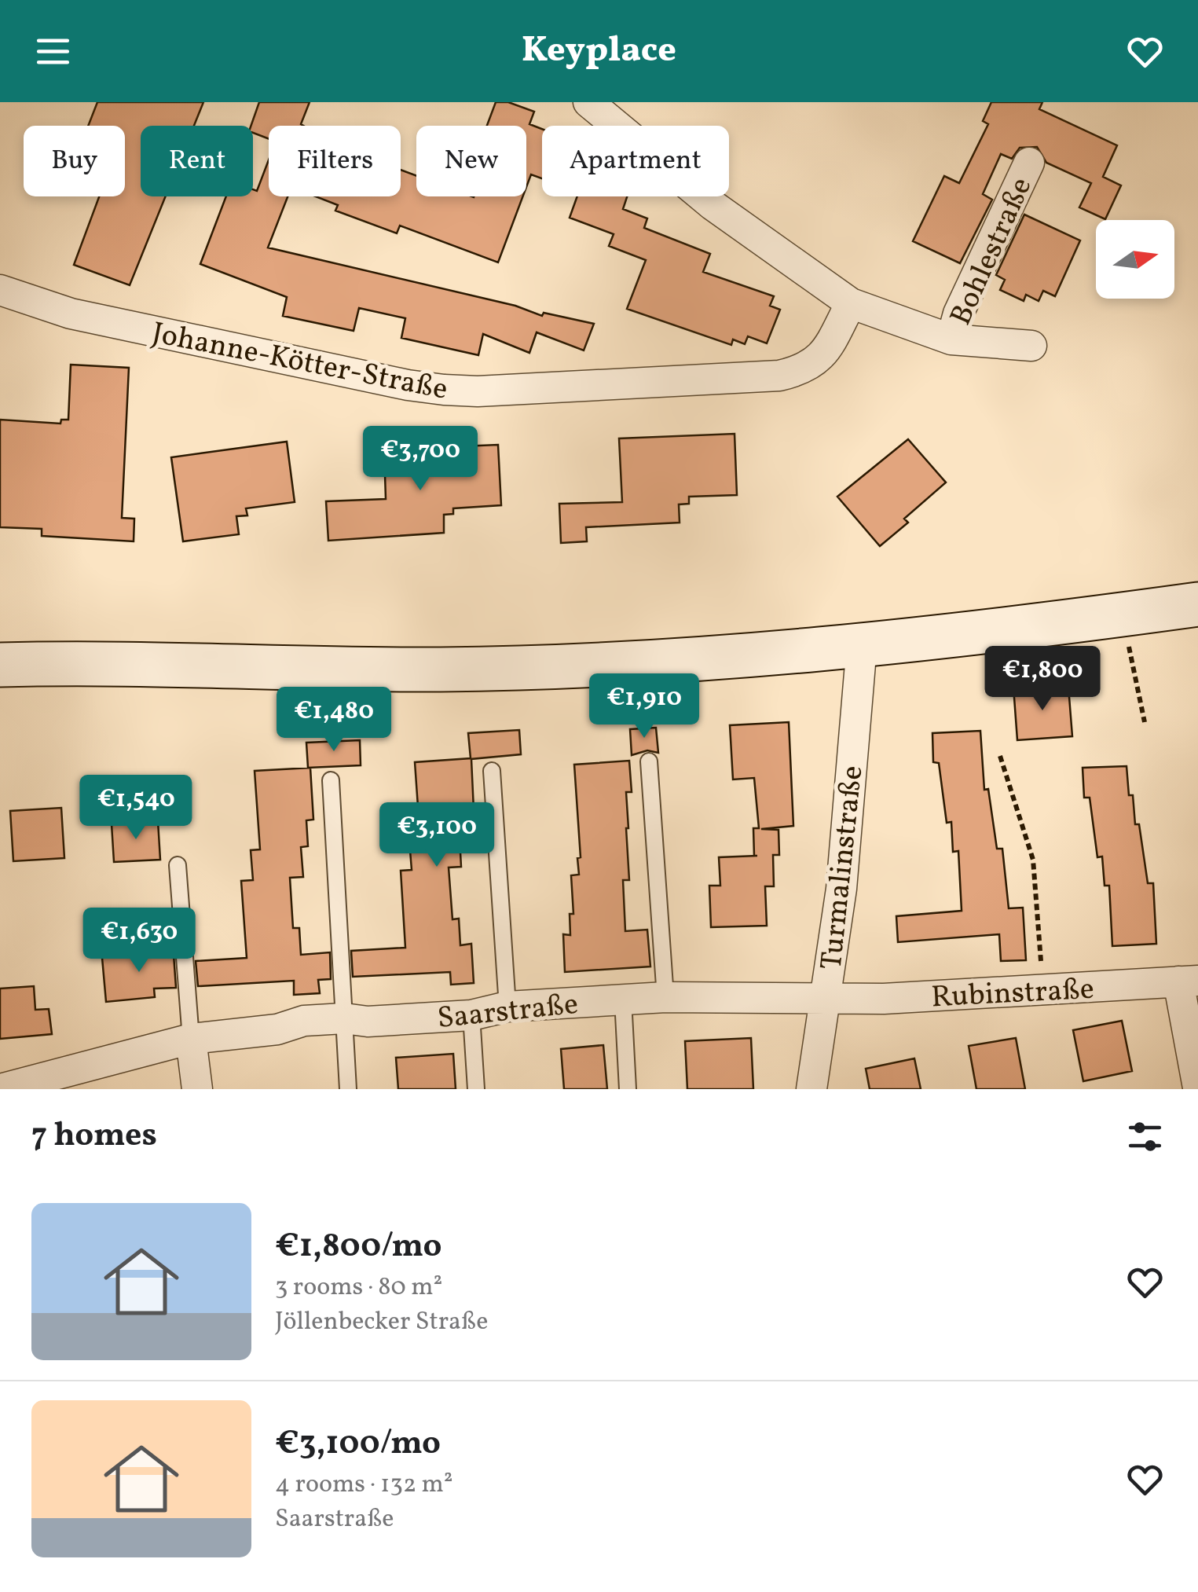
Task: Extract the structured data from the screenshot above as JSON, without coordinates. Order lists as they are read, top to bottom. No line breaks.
{"streets":{"street":["Bohlestraße","Johanne-Kötter-Straße","Turmalinstraße","Rubinstraße","Saarstraße"]},"crossings":[["Bohlestraße","Johanne-Kötter-Straße"],["Turmalinstraße","Rubinstraße"],["Turmalinstraße","Saarstraße"],["Rubinstraße","Saarstraße"]],"north":"right","page":{"header":"Keyplace","chip":["Buy","Rent","Filters","New","Apartment"],"price":["€3,700","€1,800","€1,910","€1,480","€1,540","€3,100","€1,630"],"heading":"7 homes","list":[{"name":"€1,800/mo","note":"3 rooms · 80 m² · Jöllenbecker Straße"},{"name":"€3,100/mo","note":"4 rooms · 132 m² · Saarstraße"}]}}
